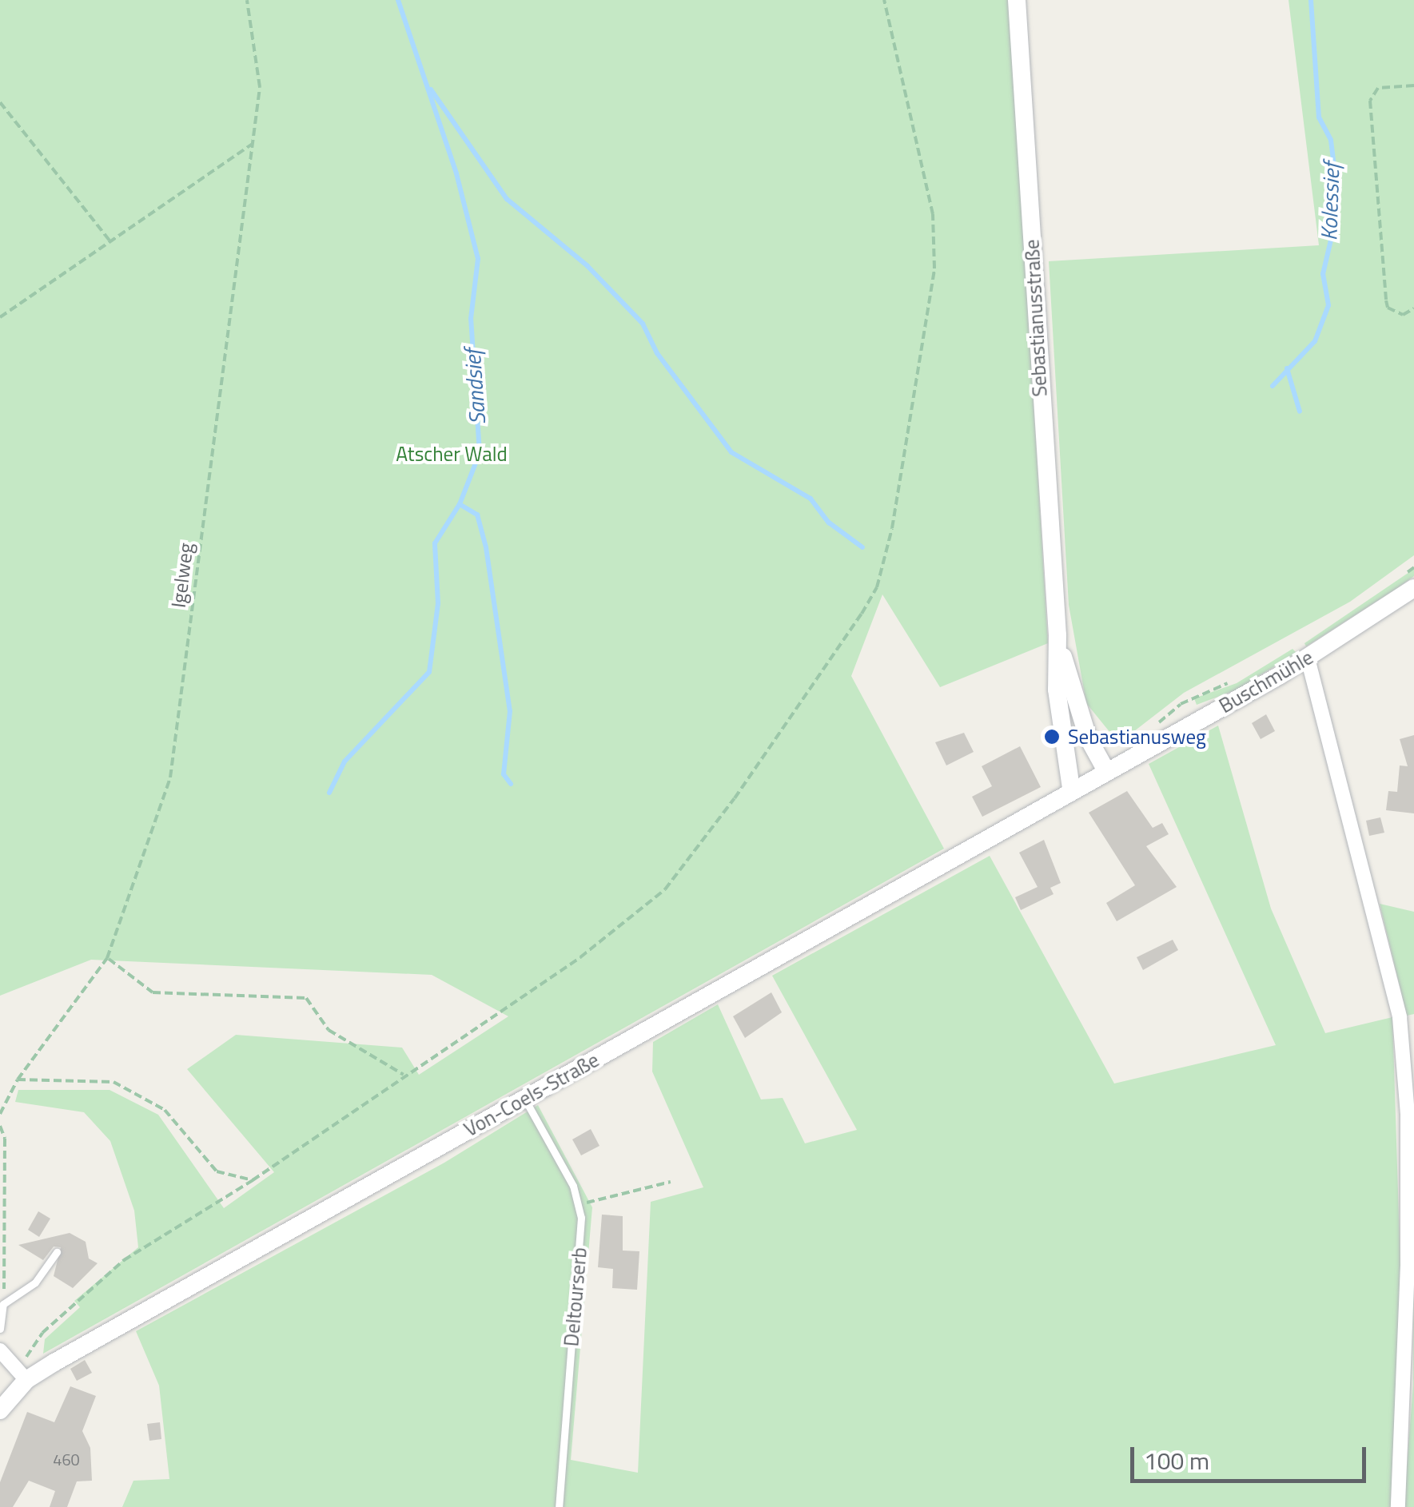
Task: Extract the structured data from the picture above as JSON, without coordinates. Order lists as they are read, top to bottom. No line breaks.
{"streets":{"main road":["Sebastianusstraße","Buschmühle","Von-Coels-Straße"],"lane":["Deltourserb"],"path":["Igelweg"]},"crossings":[["Sebastianusstraße","Buschmühle"],["Sebastianusstraße","Von-Coels-Straße"],["Buschmühle","Von-Coels-Straße"]],"water":["Kolessief","Sandsief"],"parks":["Atscher Wald"],"places":["Sebastianusweg"],"house_numbers":["460"],"scale_bar":"100 m"}
